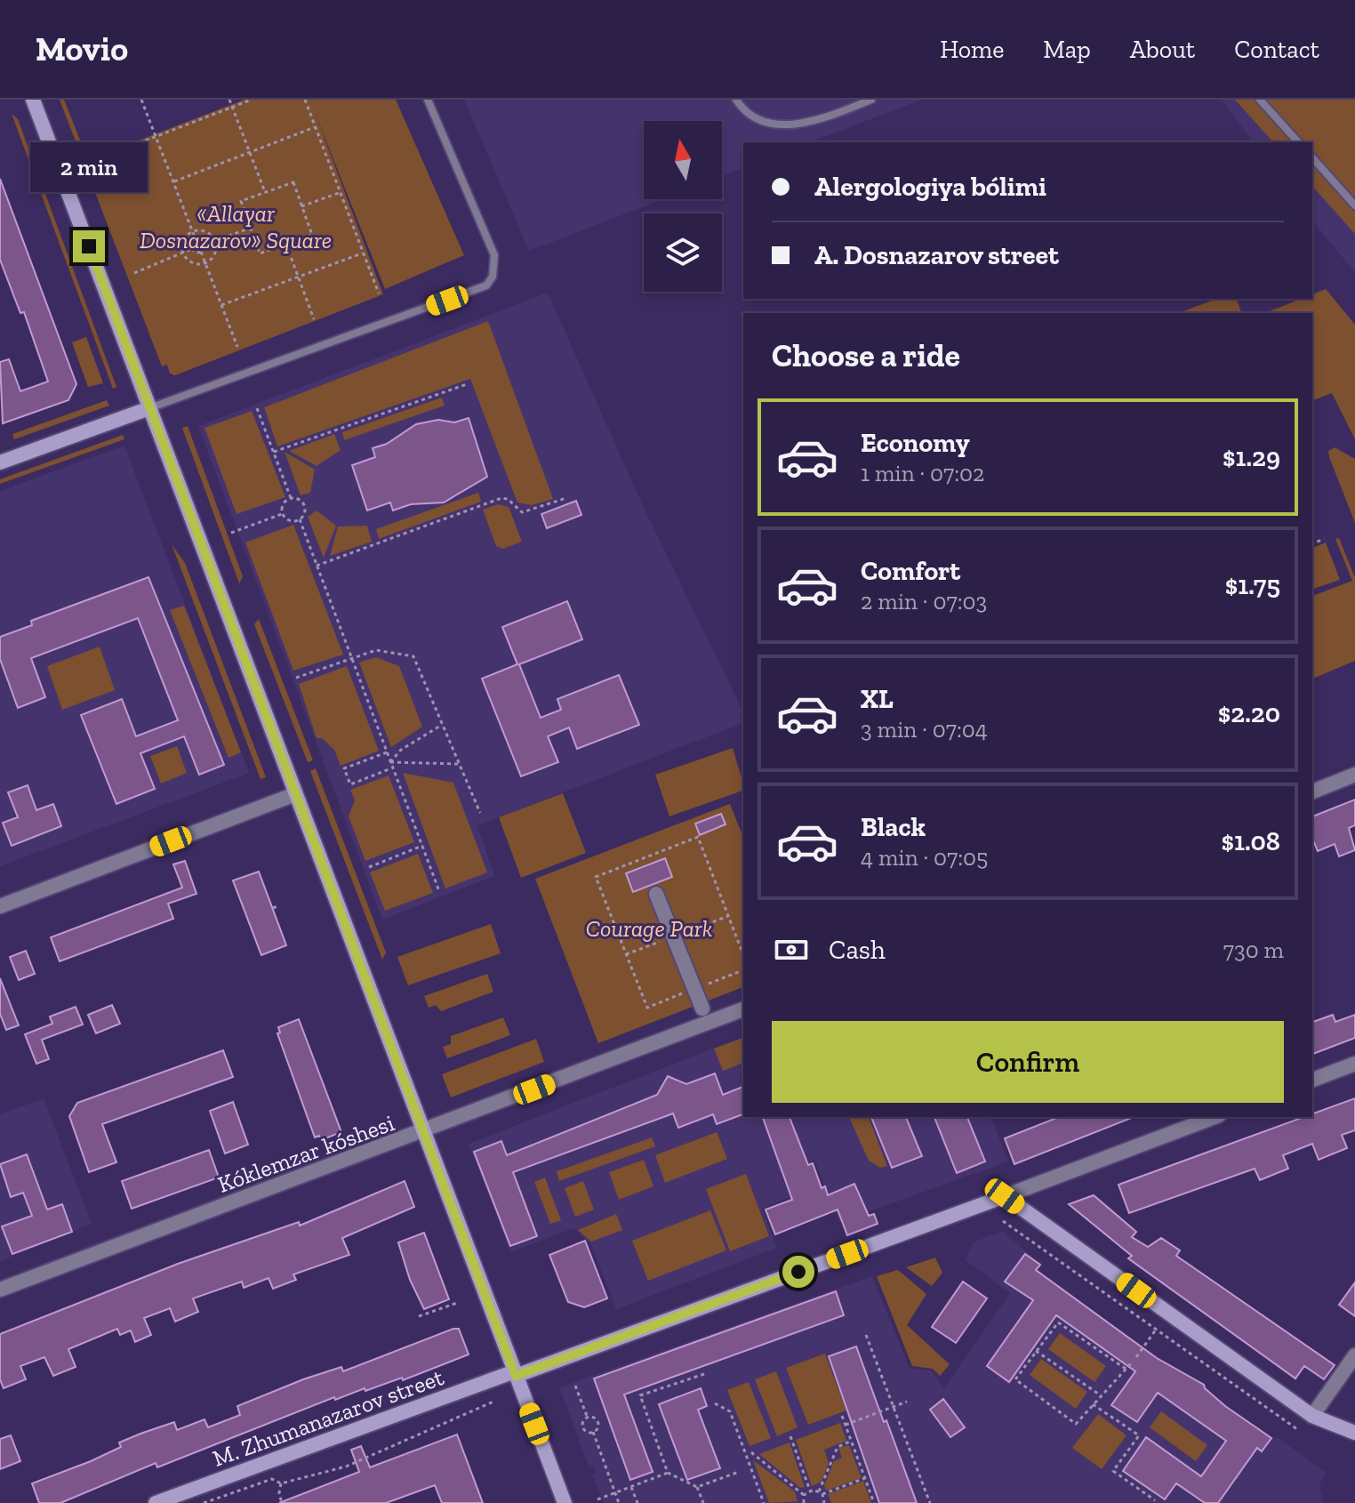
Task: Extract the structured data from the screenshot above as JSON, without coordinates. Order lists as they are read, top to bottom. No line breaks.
{"streets":{"main road":["M. Zhumanazarov street"],"street":["Kóklemzar kóshesi"]},"parks":["«Allayar Dosnazarov» Square","Courage Park"],"north":"top","page":{"header":"Movio","nav":["Home","Map","About","Contact"],"bubble":"2 min","banner":["Alergologiya bólimi","A. Dosnazarov street"],"heading":"Choose a ride","list":[{"name":"Economy","note":"1 min · 07:02","value":"$1.29"},{"name":"Comfort","note":"2 min · 07:03","value":"$1.75"},{"name":"XL","note":"3 min · 07:04","value":"$2.20"},{"name":"Black","note":"4 min · 07:05","value":"$1.08"}],"pay":["Cash","730 m"],"buttons":"Confirm"}}
